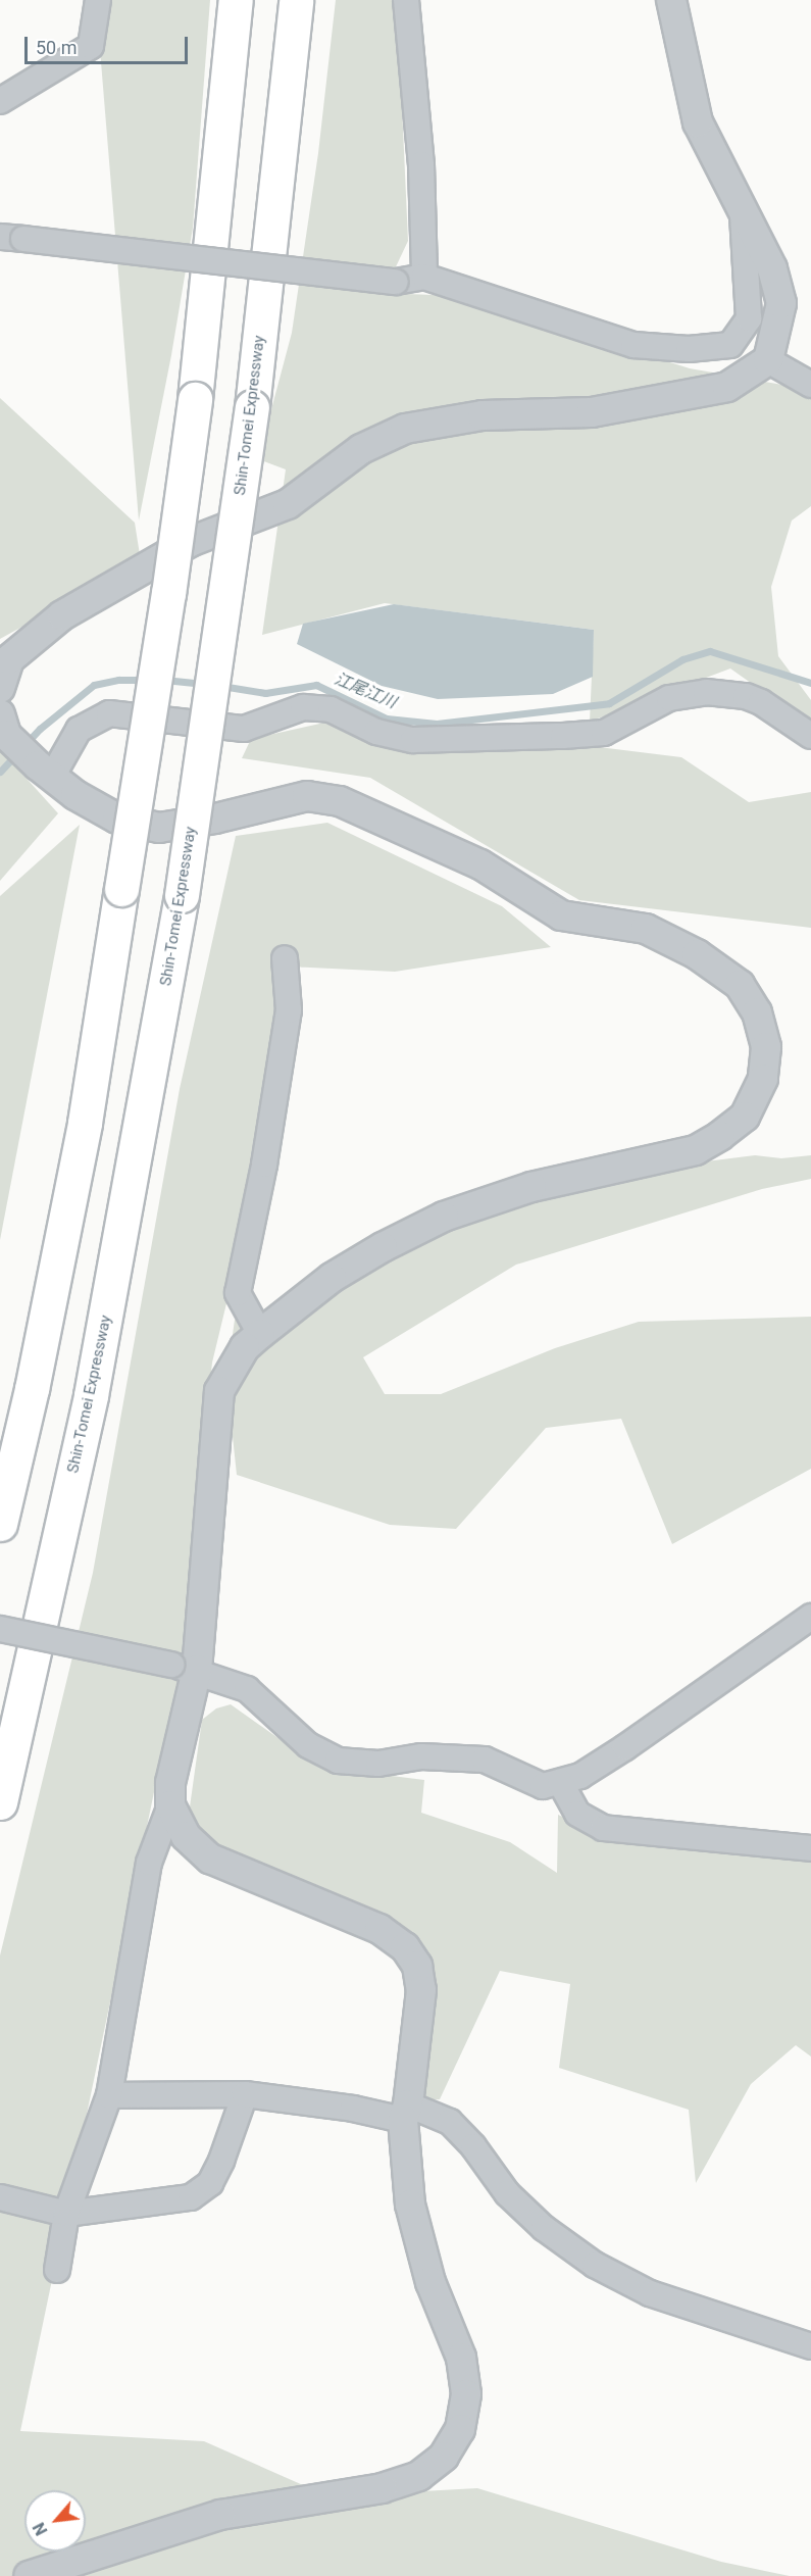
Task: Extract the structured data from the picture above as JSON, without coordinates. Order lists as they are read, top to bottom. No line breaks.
{"streets":{"highway":["Shin-Tomei Expressway"]},"water":["江尾江川"],"scale_bar":"50 m","north":"bottom left"}
